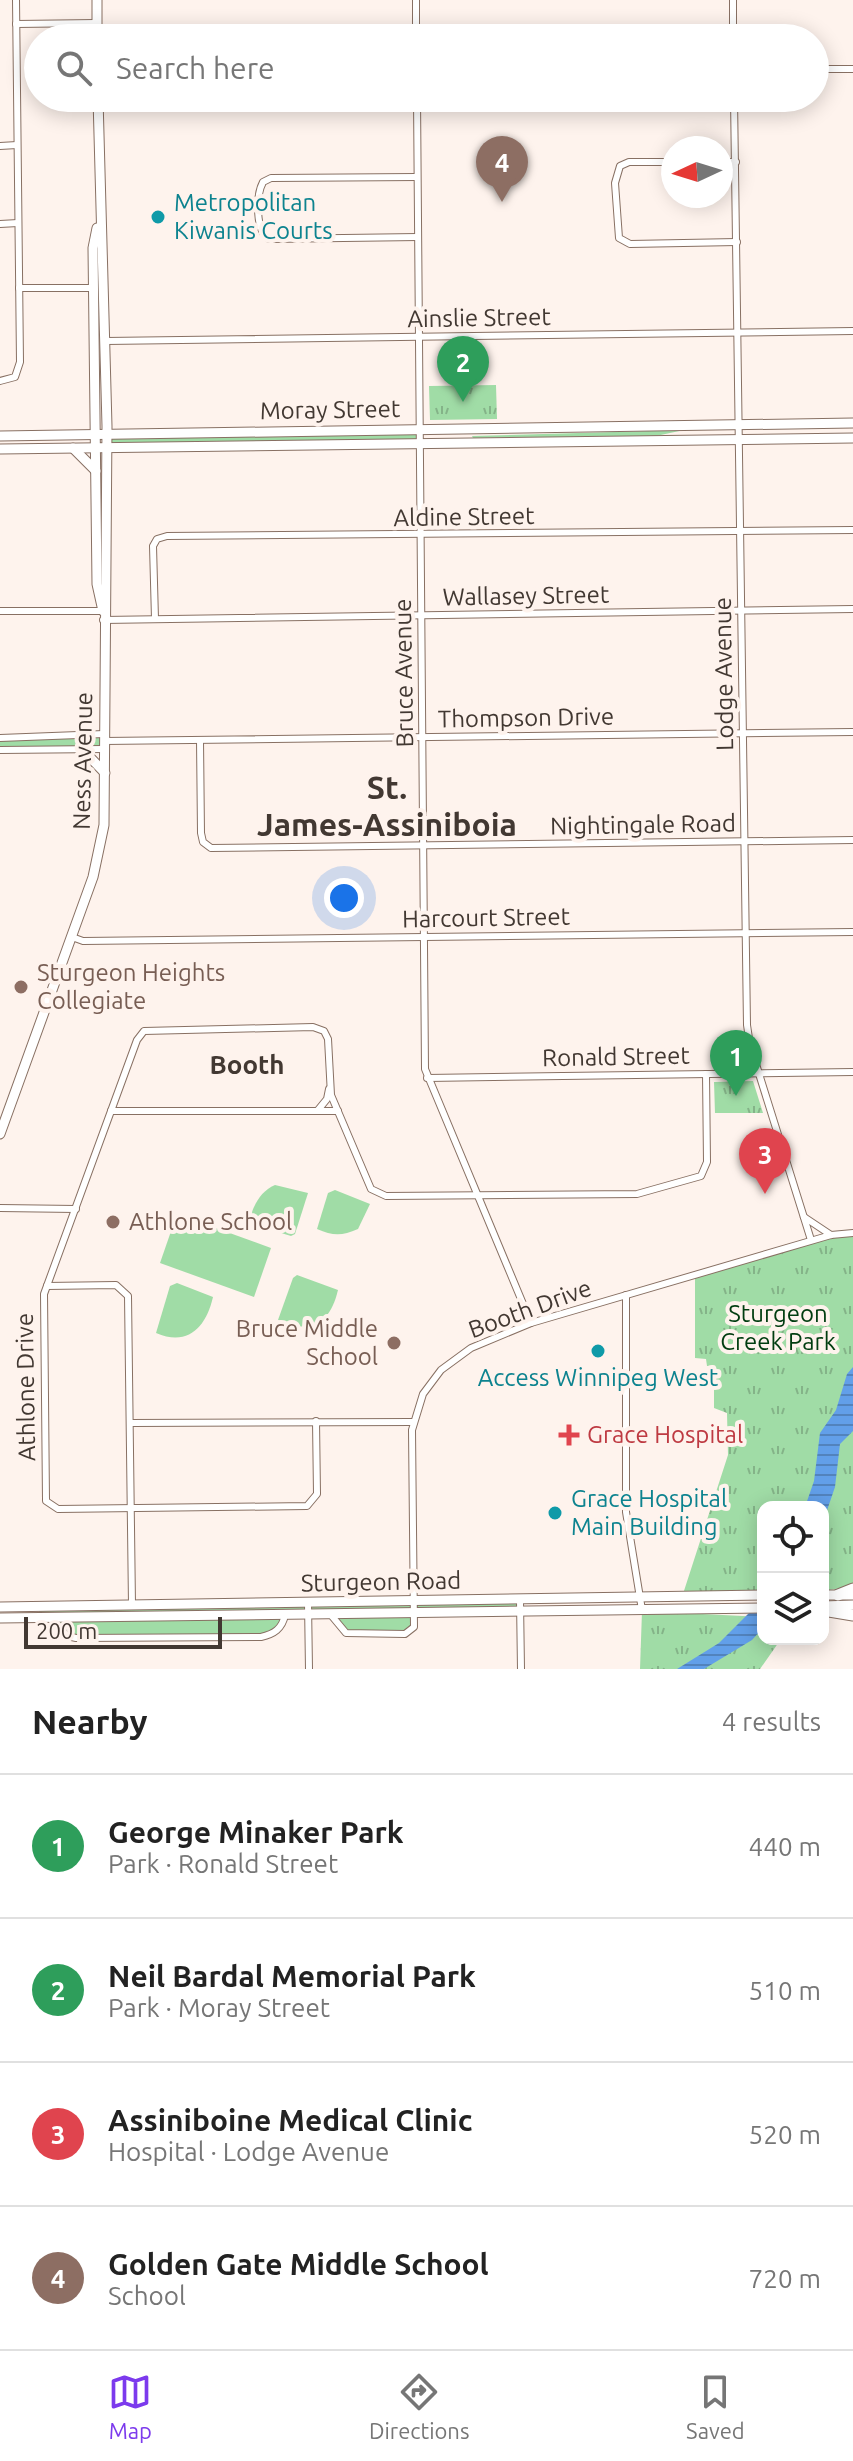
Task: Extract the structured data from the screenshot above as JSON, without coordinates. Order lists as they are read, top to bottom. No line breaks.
{"streets":{"main road":["Moray Street","Ness Avenue","Sturgeon Road"],"street":["Ainslie Street","Aldine Street","Wallasey Street","Bruce Avenue","Lodge Avenue","Thompson Drive","Nightingale Road","Harcourt Street","Ronald Street","Booth Drive","Athlone Drive"]},"crossings":[["Ainslie Street","Bruce Avenue"],["Ainslie Street","Lodge Avenue"],["Ainslie Street","Ness Avenue"],["Moray Street","Bruce Avenue"],["Moray Street","Lodge Avenue"],["Moray Street","Ness Avenue"],["Aldine Street","Wallasey Street"],["Aldine Street","Bruce Avenue"],["Aldine Street","Lodge Avenue"],["Wallasey Street","Bruce Avenue"],["Wallasey Street","Lodge Avenue"],["Wallasey Street","Ness Avenue"],["Bruce Avenue","Thompson Drive"],["Bruce Avenue","Nightingale Road"],["Bruce Avenue","Harcourt Street"],["Bruce Avenue","Ronald Street"],["Bruce Avenue","Booth Drive"],["Bruce Avenue","Athlone Drive"],["Lodge Avenue","Thompson Drive"],["Lodge Avenue","Nightingale Road"],["Lodge Avenue","Harcourt Street"],["Lodge Avenue","Ronald Street"],["Lodge Avenue","Booth Drive"],["Thompson Drive","Ness Avenue"],["Thompson Drive","Nightingale Road"],["Ness Avenue","Harcourt Street"],["Ronald Street","Athlone Drive"],["Booth Drive","Sturgeon Road"]],"districts":["St. James-Assiniboia","Booth"],"parks":["Sturgeon Creek Park"],"places":{"other":["Metropolitan Kiwanis Courts","Sturgeon Heights Collegiate","Athlone School","Bruce Middle School","Access Winnipeg West","Grace Hospital Main Building"],"health":["Grace Hospital"]},"scale_bar":"200 m","north":"left","page":{"search":"Search here","pins":["4","2","1","3"],"scale":"200 m","heading":["Nearby","4 results"],"list":[{"mark":"1","name":"George Minaker Park","note":"Park · Ronald Street","value":"440 m"},{"mark":"2","name":"Neil Bardal Memorial Park","note":"Park · Moray Street","value":"510 m"},{"mark":"3","name":"Assiniboine Medical Clinic","note":"Hospital · Lodge Avenue","value":"520 m"},{"mark":"4","name":"Golden Gate Middle School","note":"School","value":"720 m"}],"nav":["Map","Directions","Saved"]}}
